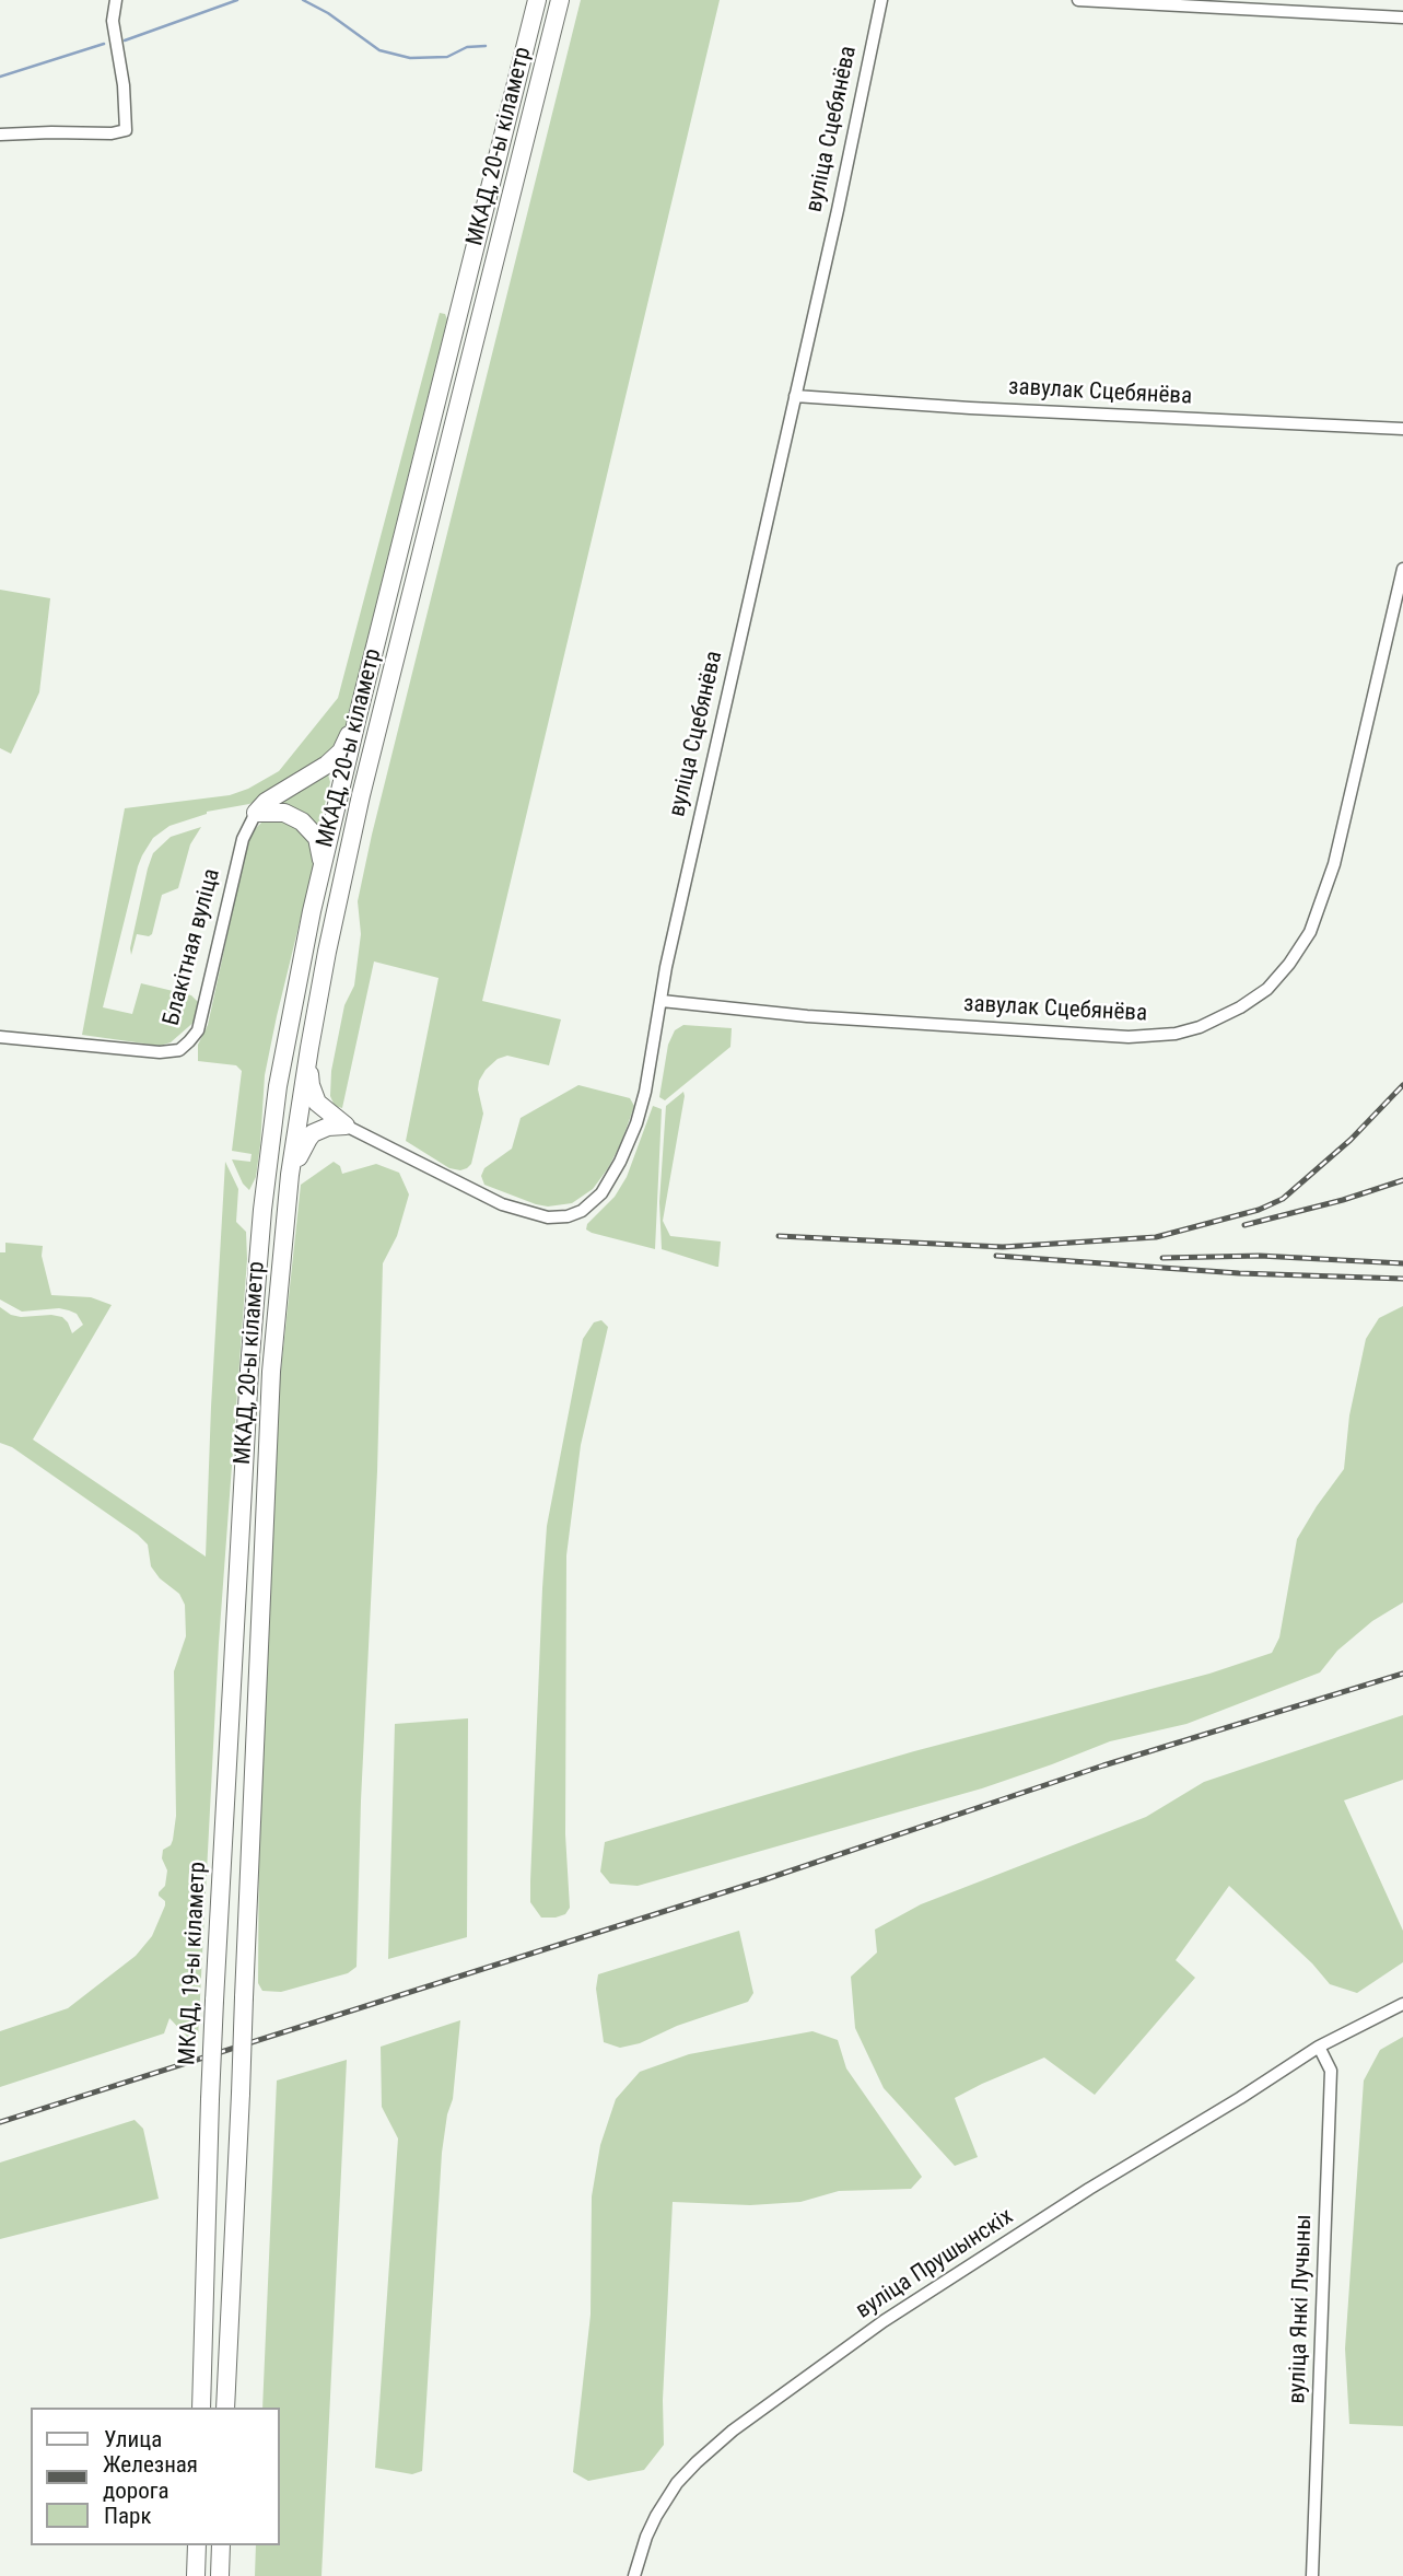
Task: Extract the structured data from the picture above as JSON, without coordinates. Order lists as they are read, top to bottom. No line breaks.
{"streets":{"highway":["МКАД, 20-ы кіламетр","МКАД, 19-ы кіламетр"],"street":["вуліца Сцебянёва","завулак Сцебянёва","Блакітная вуліца","вуліца Прушынскіх","вуліца Янкі Лучыны"]},"crossings":[["вуліца Сцебянёва","завулак Сцебянёва"],["МКАД, 20-ы кіламетр","МКАД, 19-ы кіламетр"],["вуліца Прушынскіх","вуліца Янкі Лучыны"]],"legend":["Улица","Железная дорога","Парк"]}
